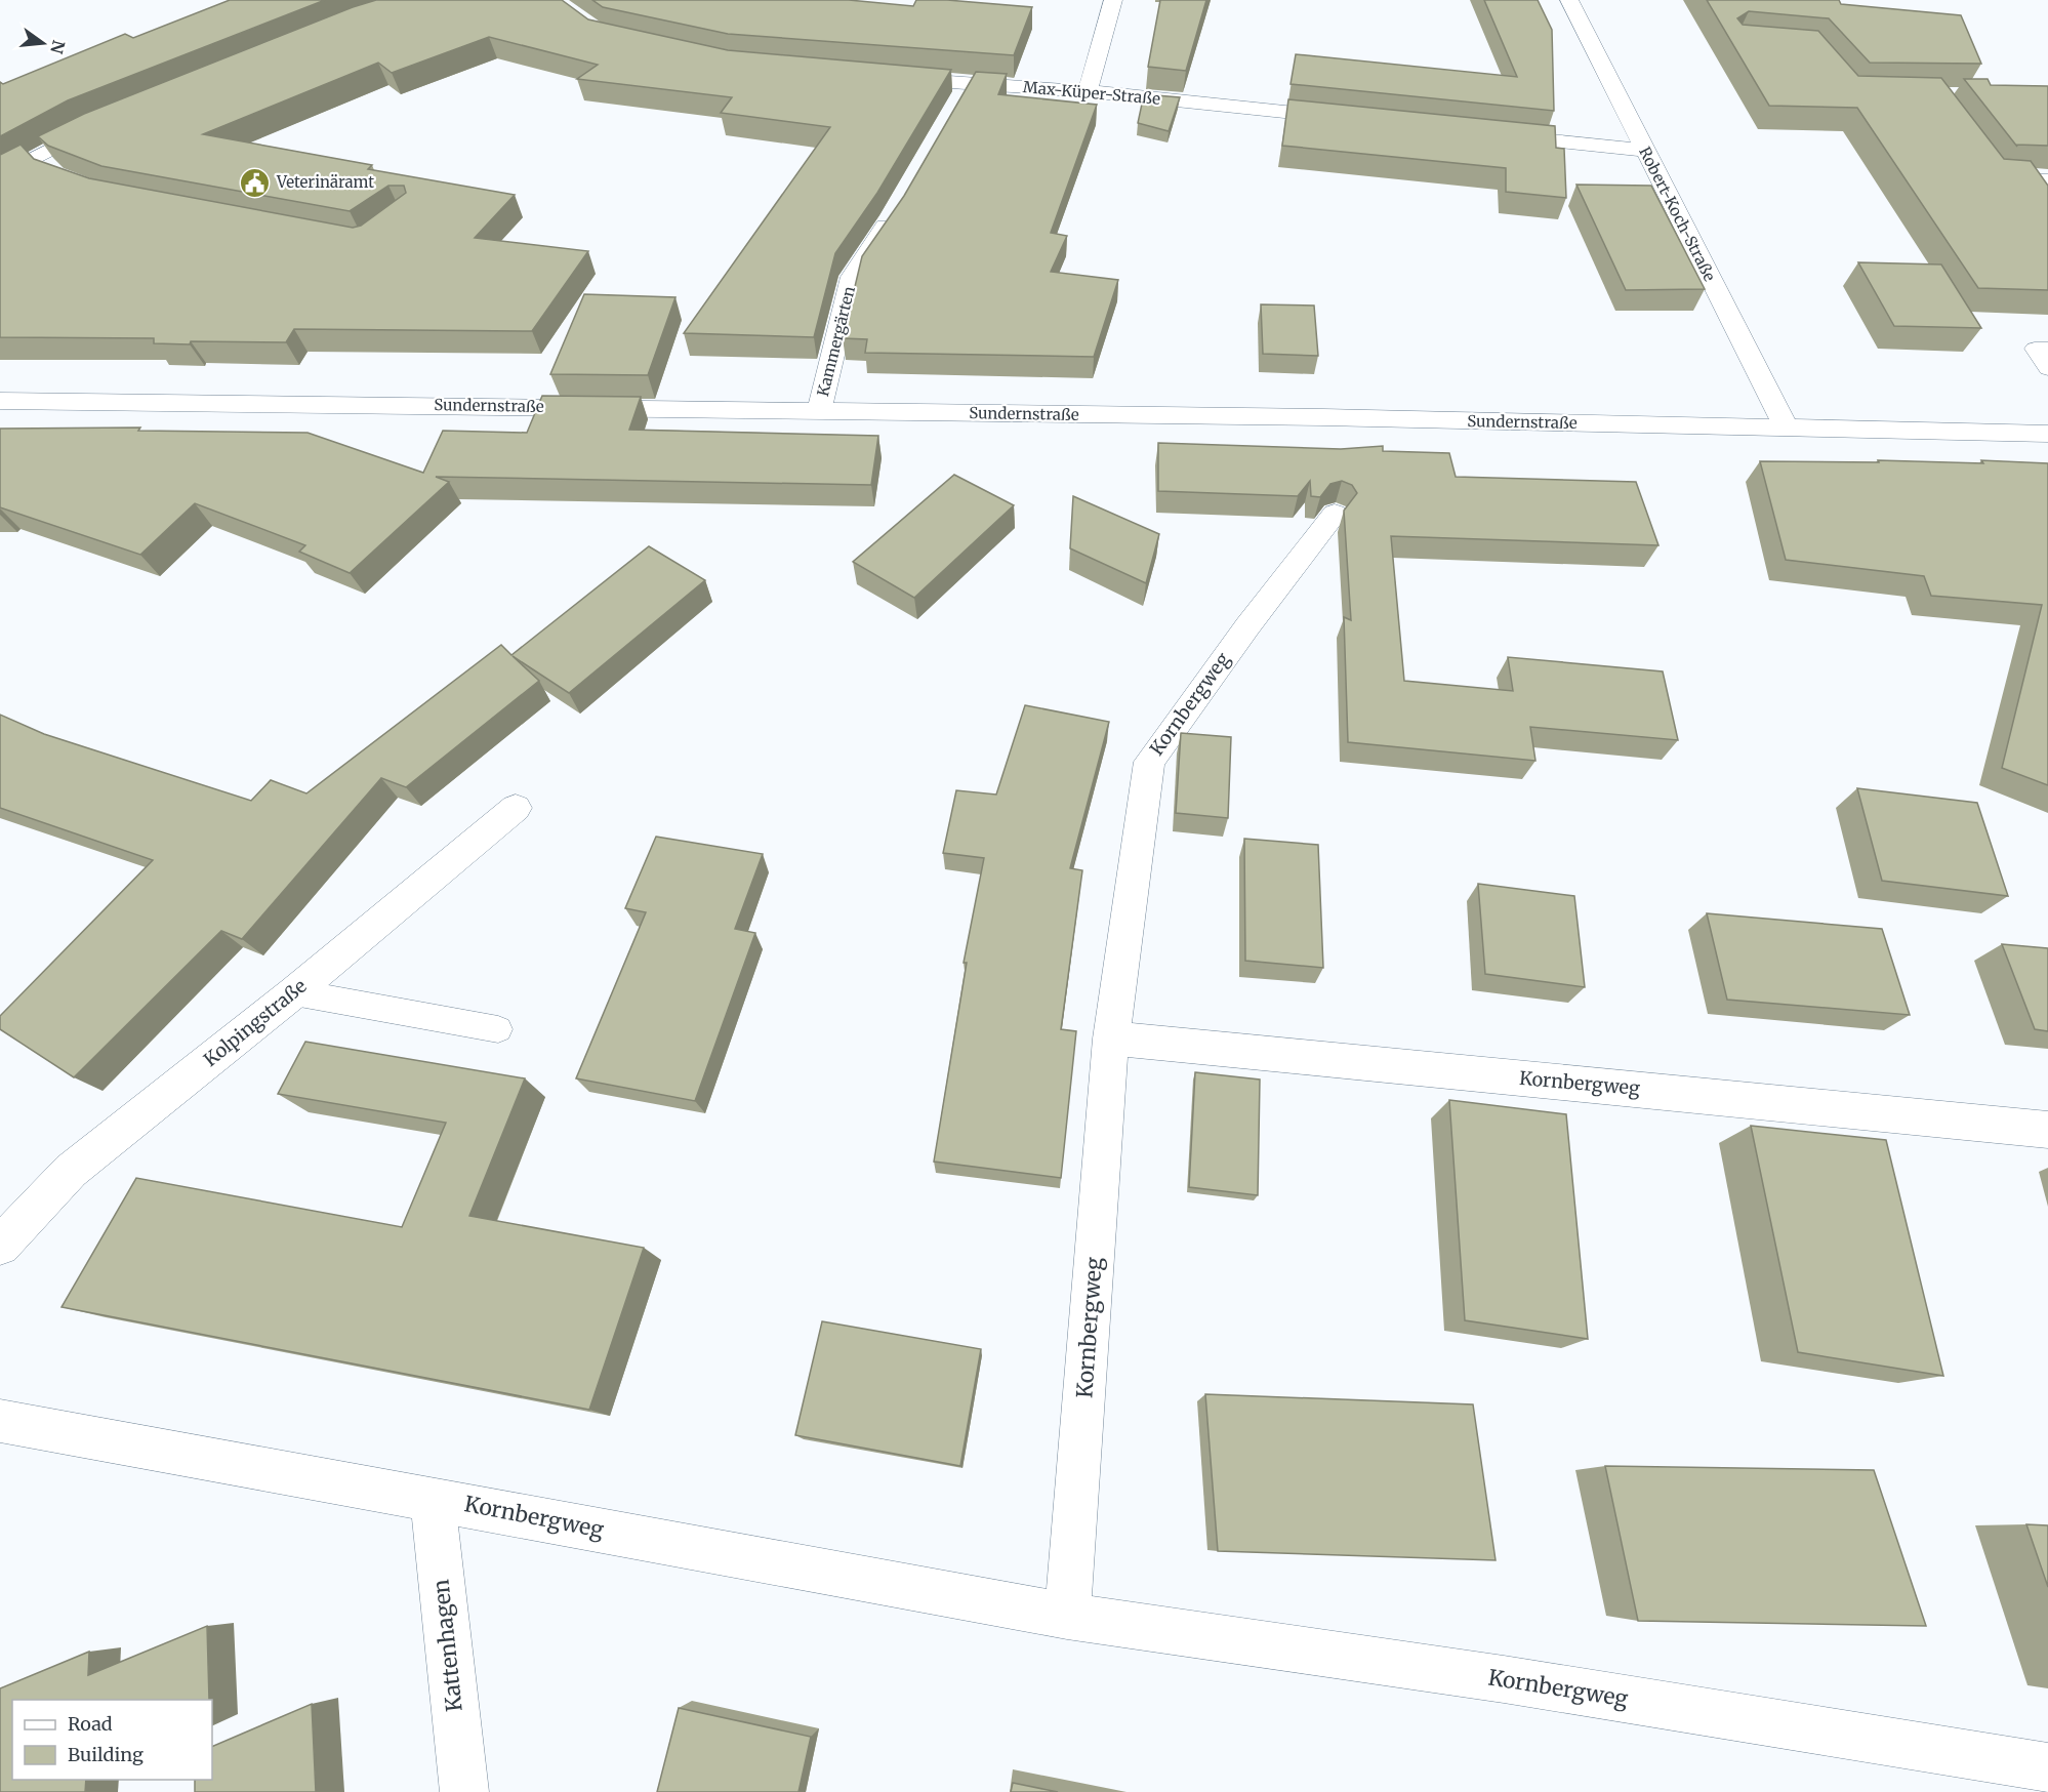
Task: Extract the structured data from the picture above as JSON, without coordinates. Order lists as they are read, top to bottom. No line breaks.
{"streets":{"street":["Max-Küper-Straße","Robert-Koch-Straße","Kammergärten","Sundernstraße","Kornbergweg","Kolpingstraße","Kattenhagen"]},"crossings":[["Robert-Koch-Straße","Sundernstraße"],["Kammergärten","Sundernstraße"],["Kornbergweg","Kattenhagen"]],"places":{"public building":["Veterinäramt"]},"legend":["Road","Building"],"north":"right"}
